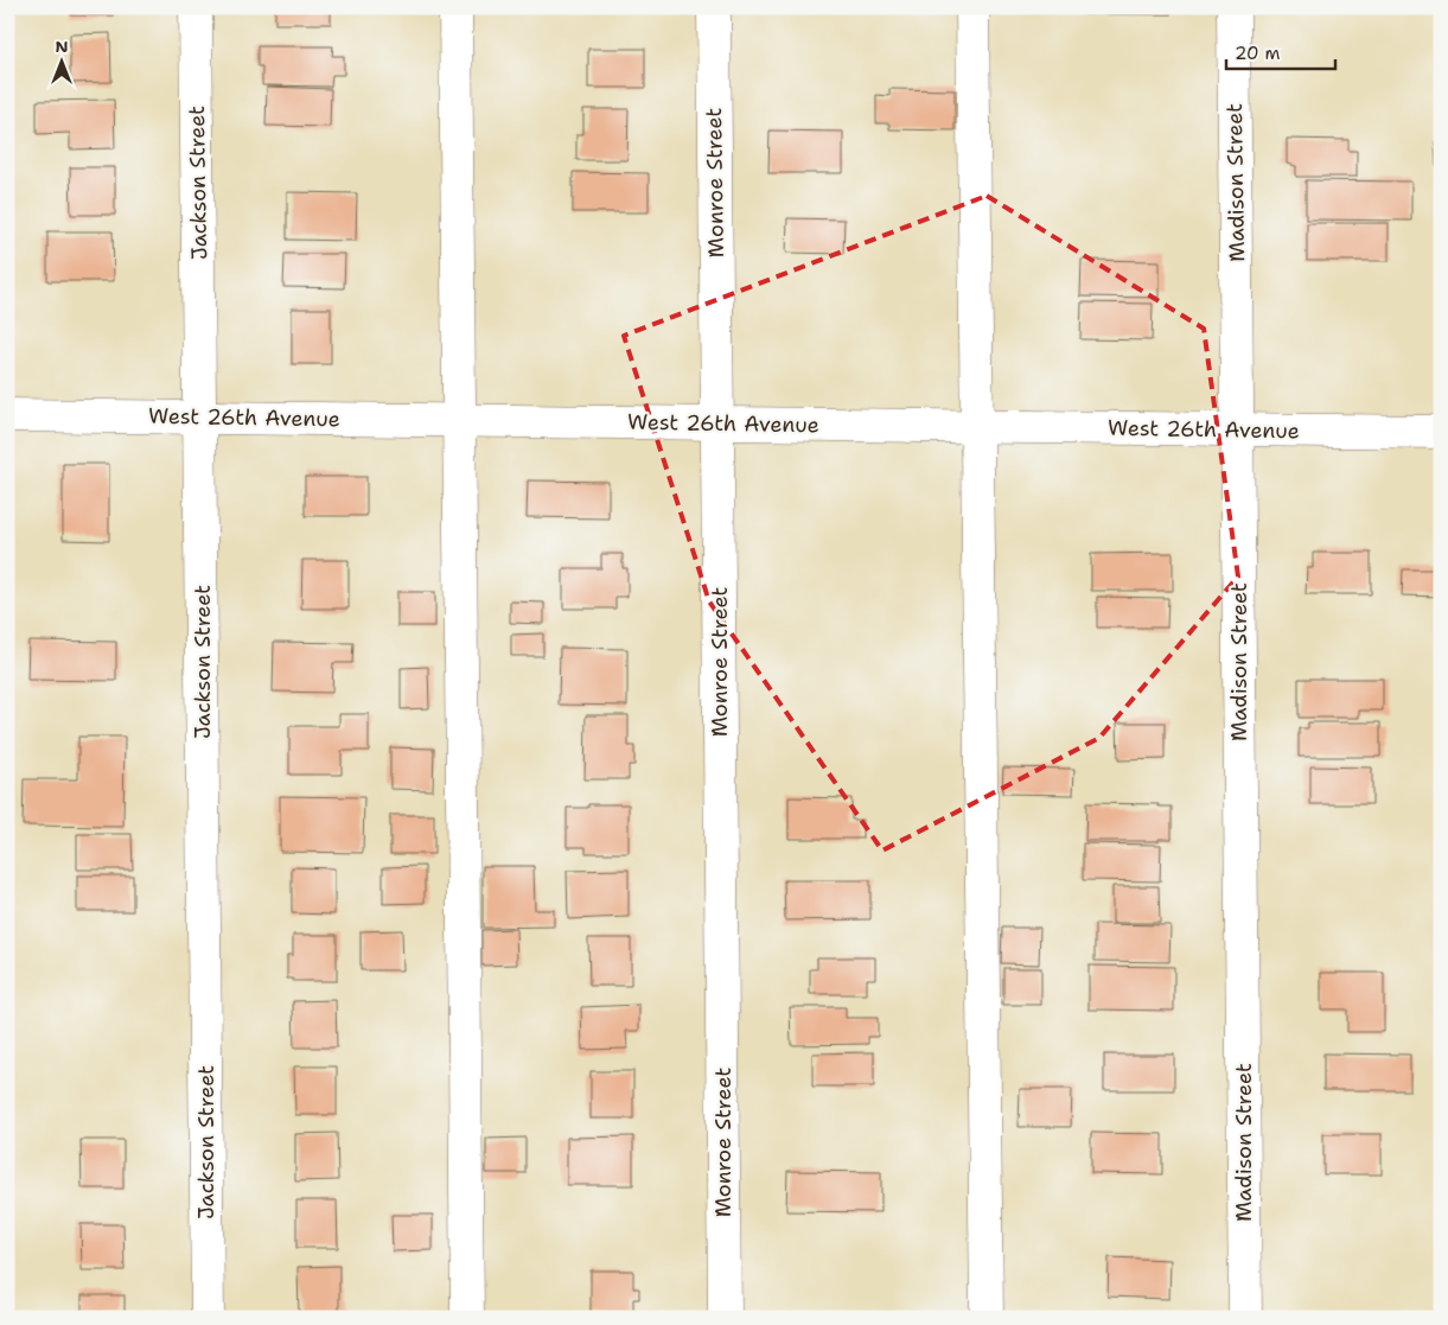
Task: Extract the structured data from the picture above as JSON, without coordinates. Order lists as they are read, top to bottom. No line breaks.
{"streets":{"street":["Jackson Street","Monroe Street","Madison Street","West 26th Avenue"]},"crossings":[["Jackson Street","West 26th Avenue"],["Monroe Street","West 26th Avenue"],["Madison Street","West 26th Avenue"]],"scale_bar":"20 m","north":"top"}
